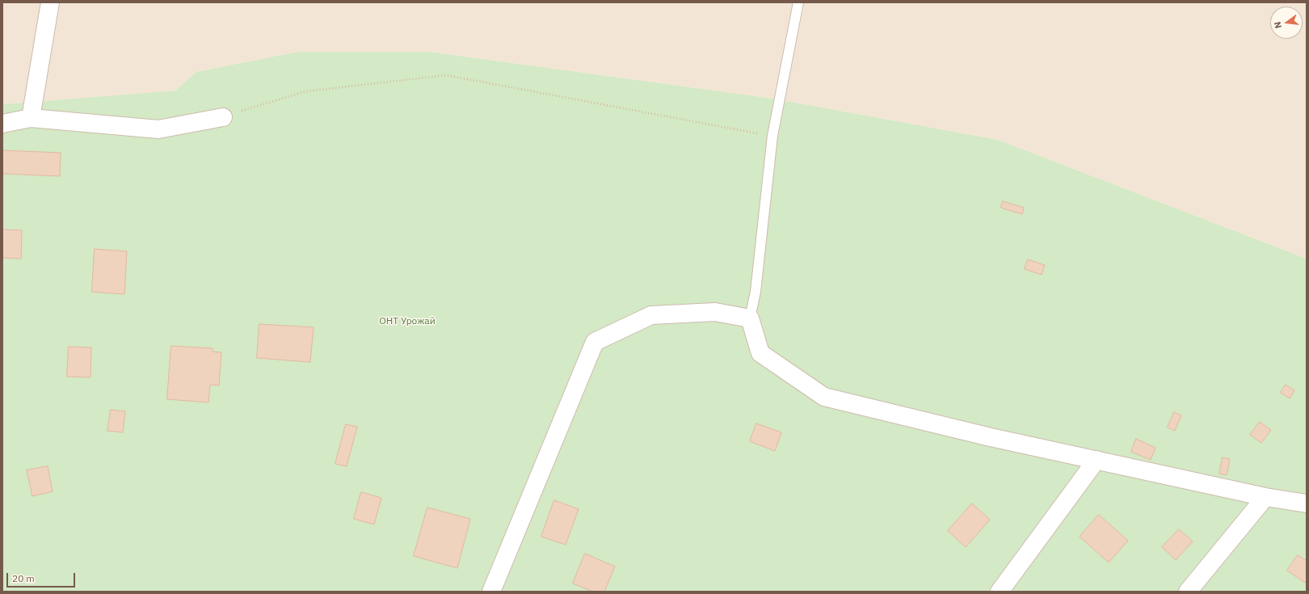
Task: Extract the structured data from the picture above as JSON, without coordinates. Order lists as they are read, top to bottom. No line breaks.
{"parks":["ОНТ Урожай"],"scale_bar":"20 m","north":"left"}
